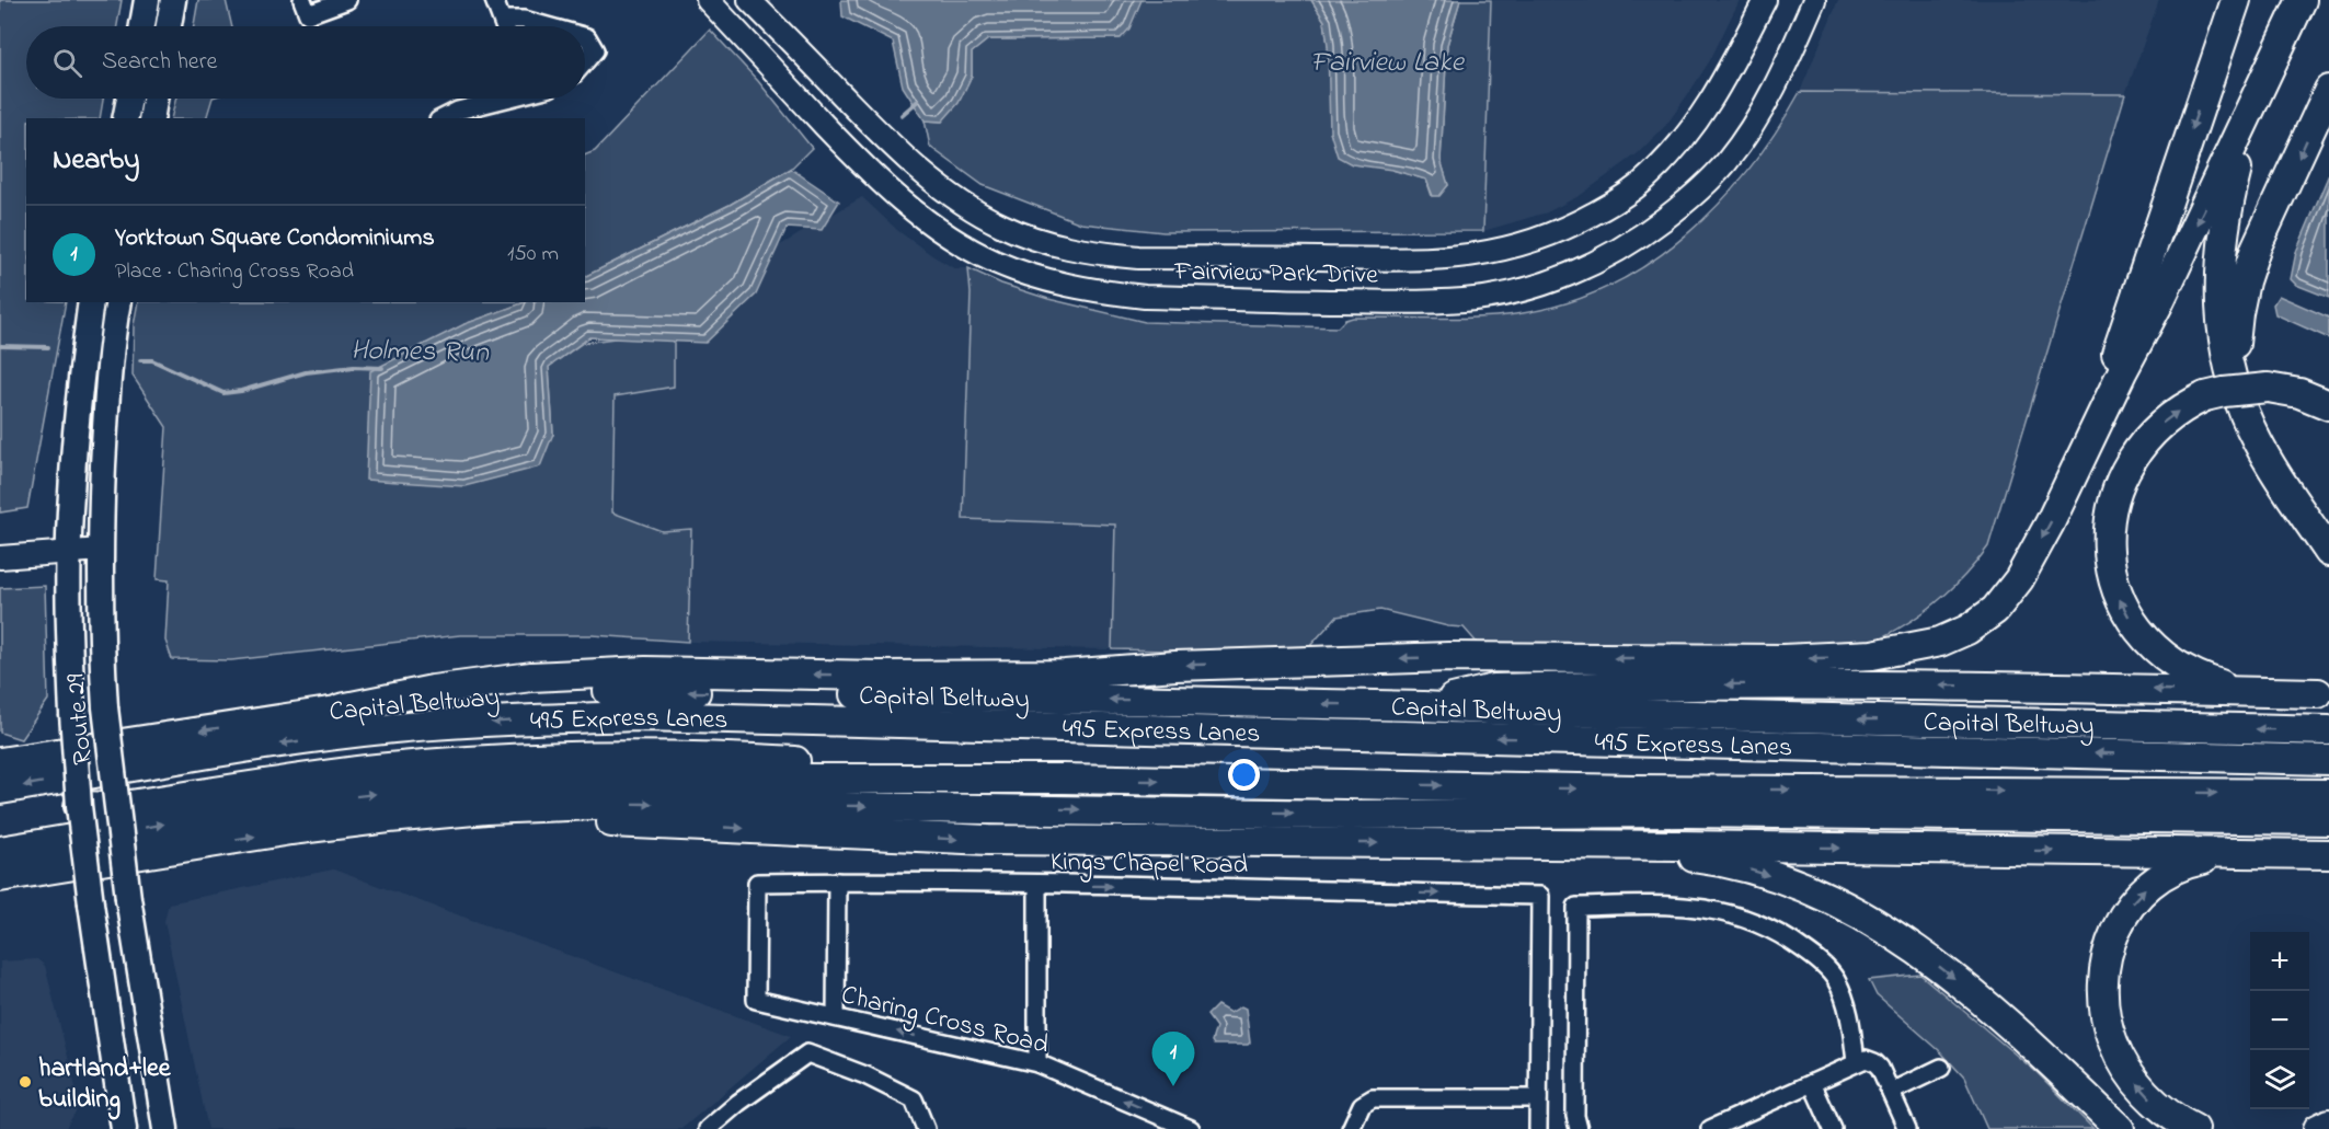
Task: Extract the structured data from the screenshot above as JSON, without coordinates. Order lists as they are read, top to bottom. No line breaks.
{"streets":{"highway":["Capital Beltway","495 Express Lanes"],"main road":["Fairview Park Drive","Route 29"],"street":["Kings Chapel Road","Charing Cross Road"]},"crossings":[["Kings Chapel Road","Charing Cross Road"]],"one_way":["Charing Cross Road"],"water":["Fairview Lake","Holmes Run"],"places":["hartland+lee building"],"page":{"search":"Search here","heading":"Nearby","list":[{"mark":"1","name":"Yorktown Square Condominiums","note":"Place · Charing Cross Road","value":"150 m"}],"map_buttons":["+","−"],"pins":"1"}}
